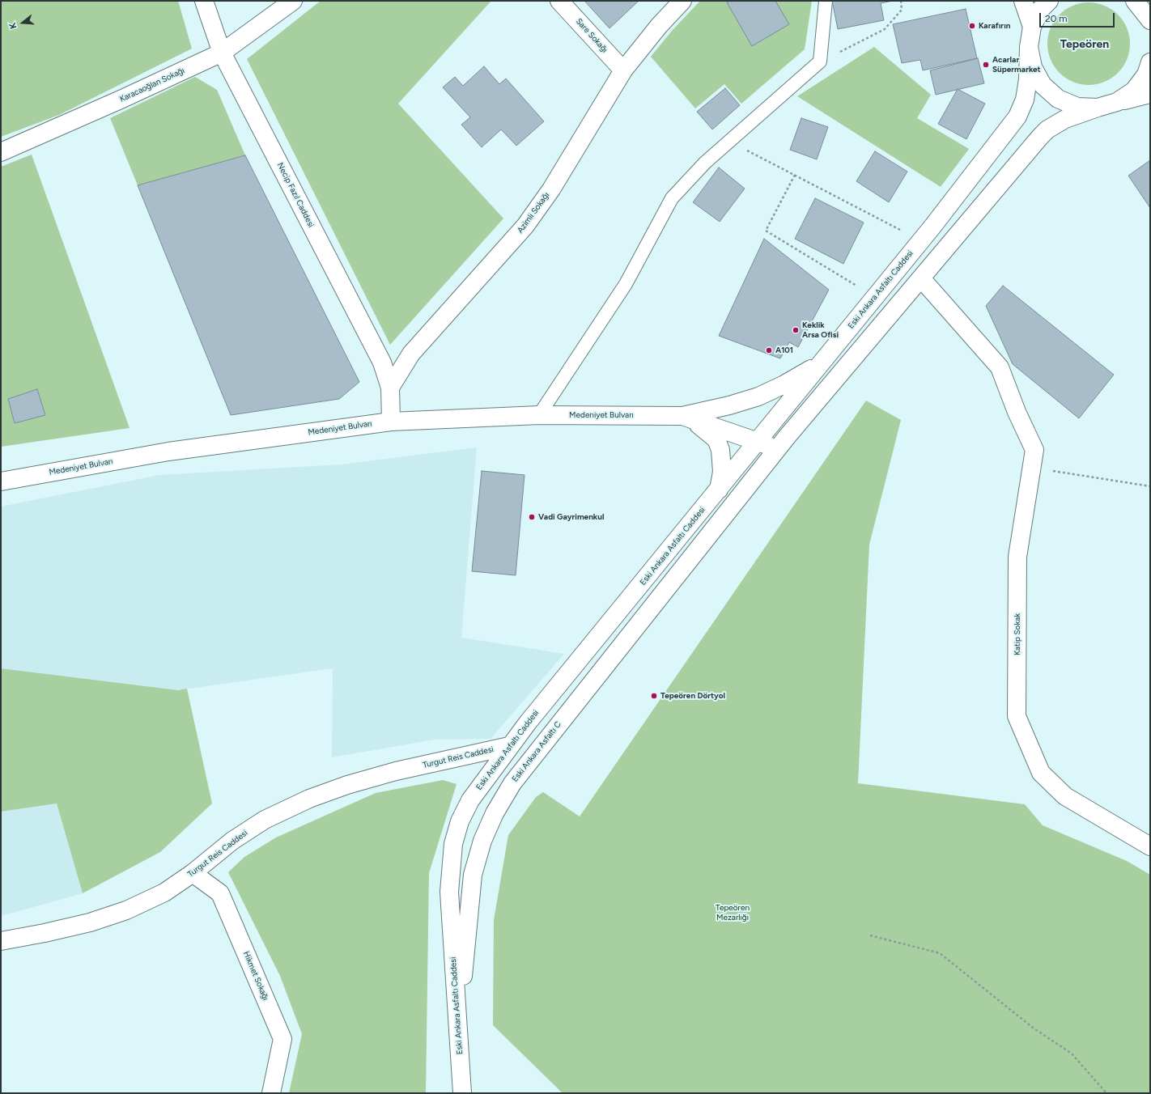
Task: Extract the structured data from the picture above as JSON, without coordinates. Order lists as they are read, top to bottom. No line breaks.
{"streets":{"main road":["Sare Sokağı","Karacaoğlan Sokağı","Necip Fazıl Caddesi","Azimli Sokağı","Eski Ankara Asfaltı Caddesi","Medeniyet Bulvarı","Katip Sokak","Eski Ankara Asfaltı C","Turgut Reis Caddesi","Hikmet Sokağı"]},"crossings":[["Sare Sokağı","Azimli Sokağı"],["Karacaoğlan Sokağı","Necip Fazıl Caddesi"],["Necip Fazıl Caddesi","Azimli Sokağı"],["Eski Ankara Asfaltı Caddesi","Medeniyet Bulvarı"],["Eski Ankara Asfaltı Caddesi","Eski Ankara Asfaltı C"],["Eski Ankara Asfaltı Caddesi","Turgut Reis Caddesi"],["Medeniyet Bulvarı","Eski Ankara Asfaltı C"],["Turgut Reis Caddesi","Hikmet Sokağı"]],"districts":["Tepeören"],"parks":["Tepeören Mezarlığı"],"places":["Karafırın","Acarlar Süpermarket","Keklik Arsa Ofisi","A101","Vadi Gayrimenkul","Tepeören Dörtyol"],"scale_bar":"20 m","north":"left"}
